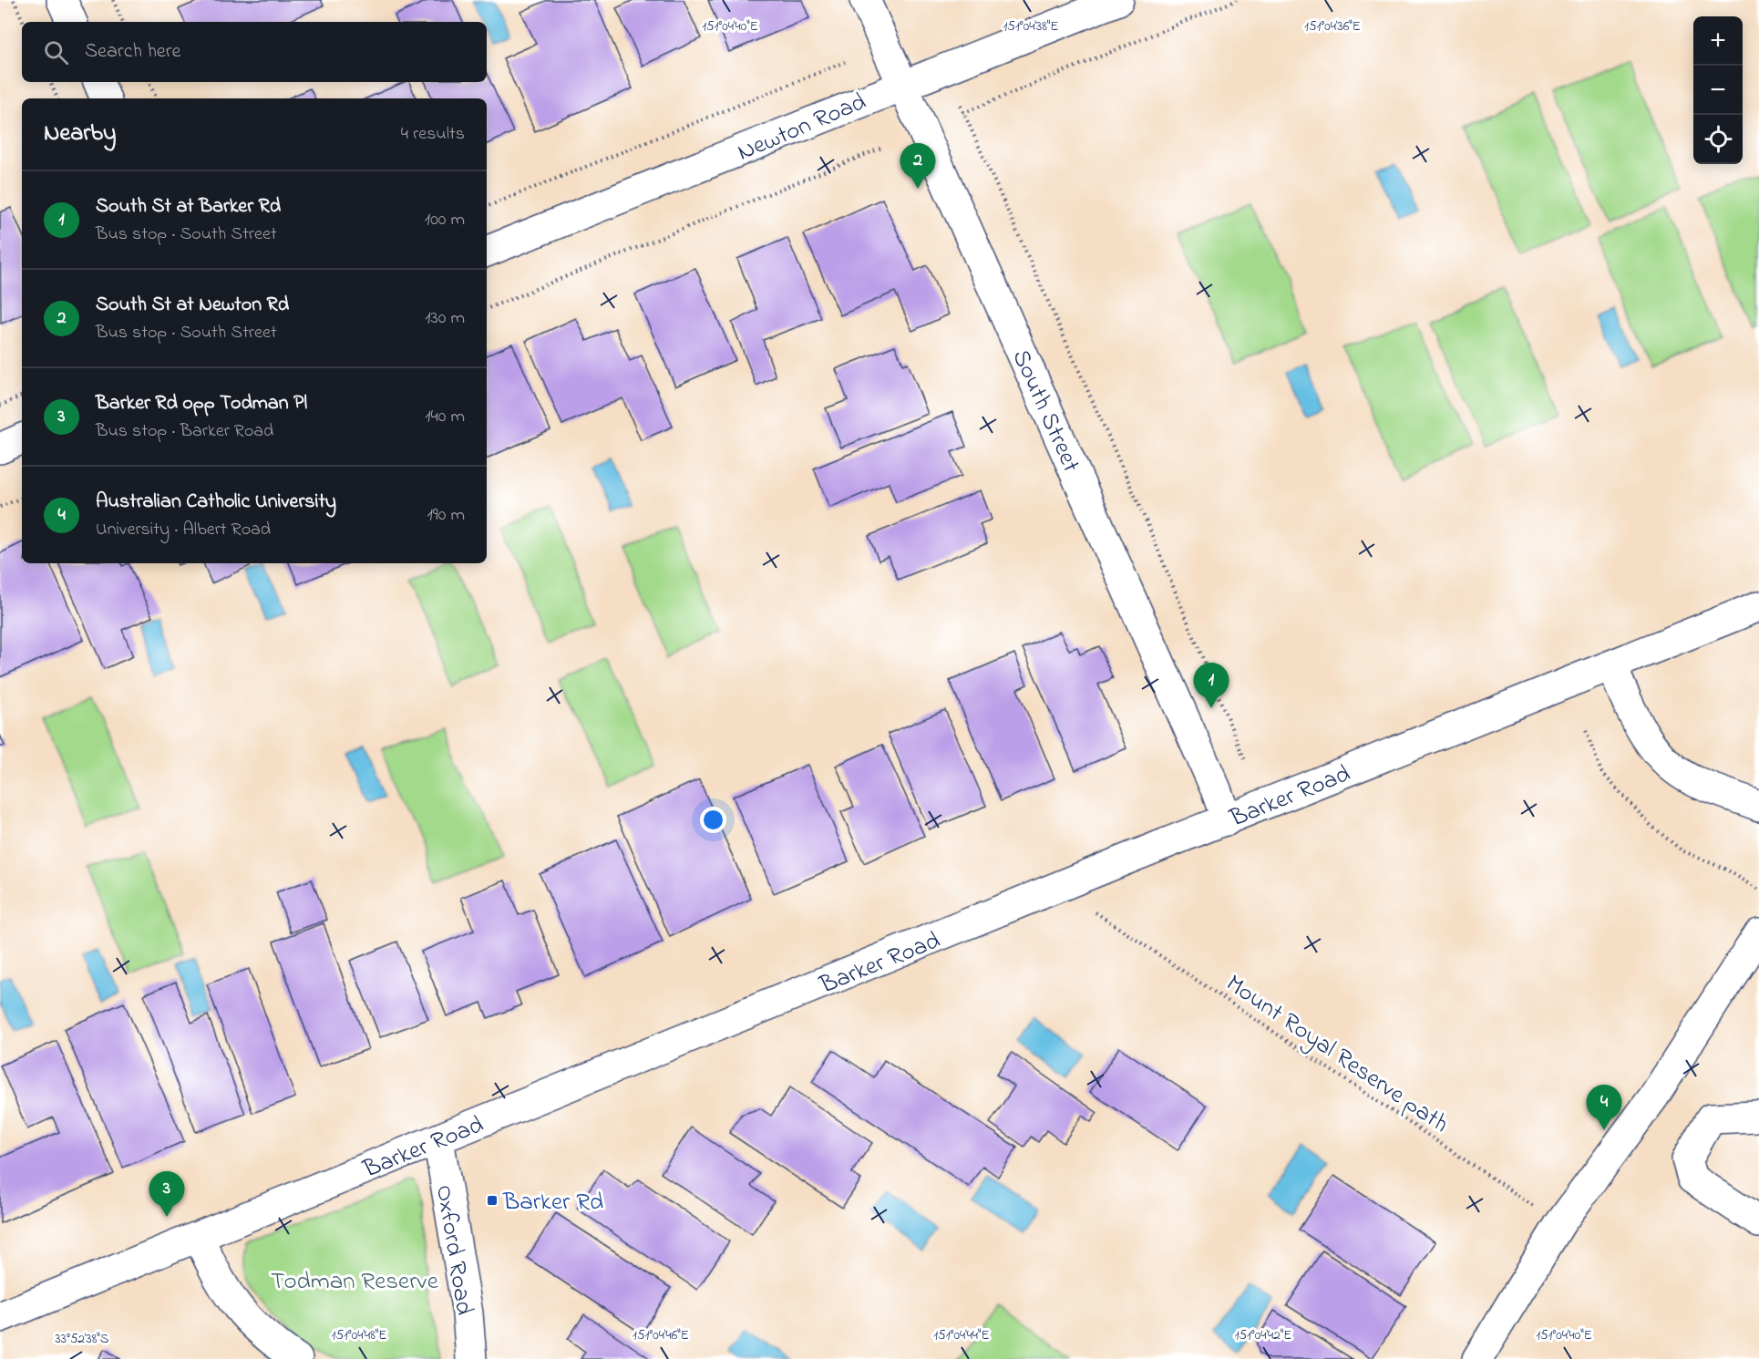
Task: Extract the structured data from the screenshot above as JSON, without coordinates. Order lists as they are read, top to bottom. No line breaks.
{"streets":{"street":["Newton Road","South Street","Barker Road","Oxford Road"],"path":["Mount Royal Reserve path"]},"crossings":[["Newton Road","South Street"],["South Street","Barker Road"],["Barker Road","Oxford Road"]],"parks":["Todman Reserve"],"places":{"transit":["Barker Rd"]},"page":{"map_buttons":["+","−"],"search":"Search here","heading":["Nearby","4 results"],"pins":["2","1","4","3"],"list":[{"mark":"1","name":"South St at Barker Rd","note":"Bus stop · South Street","value":"100 m"},{"mark":"2","name":"South St at Newton Rd","note":"Bus stop · South Street","value":"130 m"},{"mark":"3","name":"Barker Rd opp Todman Pl","note":"Bus stop · Barker Road","value":"140 m"},{"mark":"4","name":"Australian Catholic University","note":"University · Albert Road","value":"190 m"}]},"coordinates":["151°04'40\"E","151°04'38\"E","151°04'36\"E","151°04'48\"E","151°04'46\"E","151°04'44\"E","151°04'42\"E","33°52'38\"S"]}
